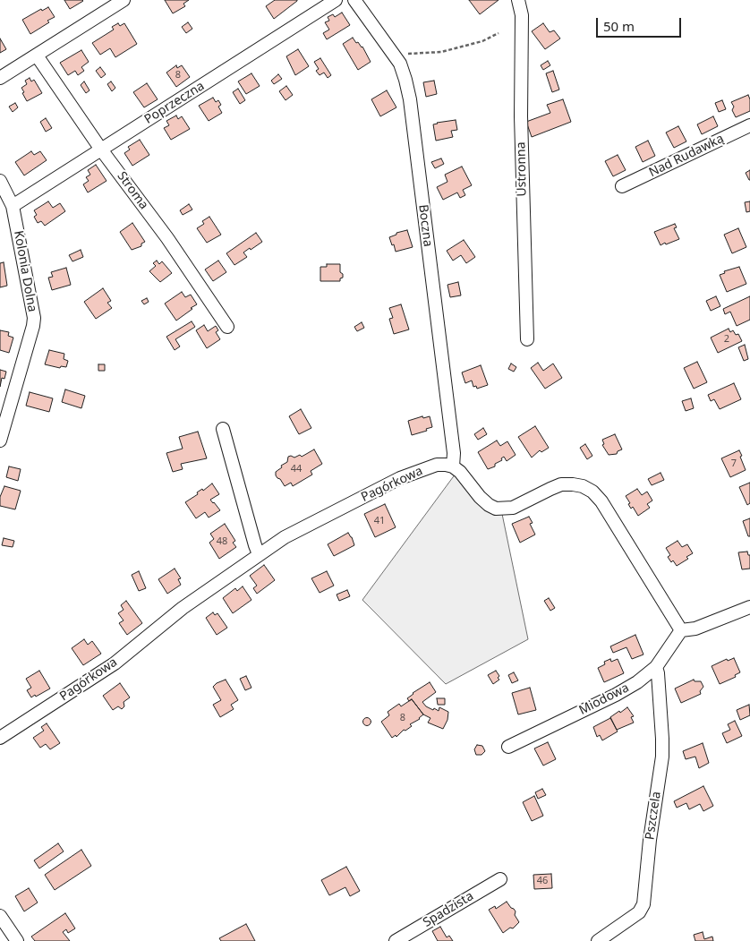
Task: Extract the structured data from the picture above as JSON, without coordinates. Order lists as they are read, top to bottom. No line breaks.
{"streets":{"street":["Poprzeczna","Nad Rudawką","Ustronna","Stroma","Boczna","Kolonia Dolna","Pagórkowa","Miodowa","Pszczela","Spadzista"]},"crossings":[["Poprzeczna","Stroma"],["Poprzeczna","Kolonia Dolna"],["Boczna","Pagórkowa"],["Miodowa","Pszczela"]],"house_numbers":["8","2","7","44","41","48","8","46"],"scale_bar":"50 m"}
